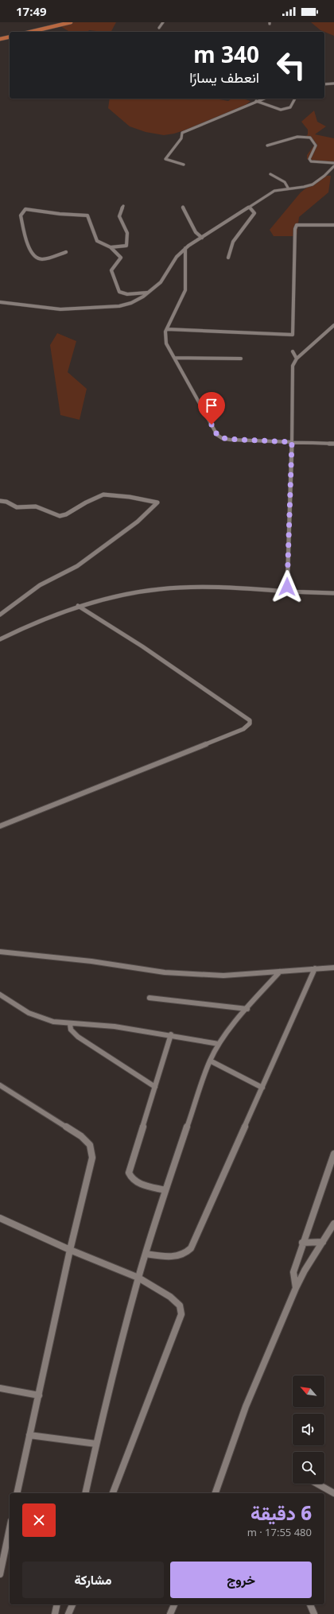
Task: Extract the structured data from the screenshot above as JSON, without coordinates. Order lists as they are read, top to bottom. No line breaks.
{"north":"top left","page":{"status":"17:49","turn":["340 m","انعطف يسارًا"],"heading":["6 دقيقة","480 m · 17:55"],"buttons":["خروج","مشاركة"]}}
